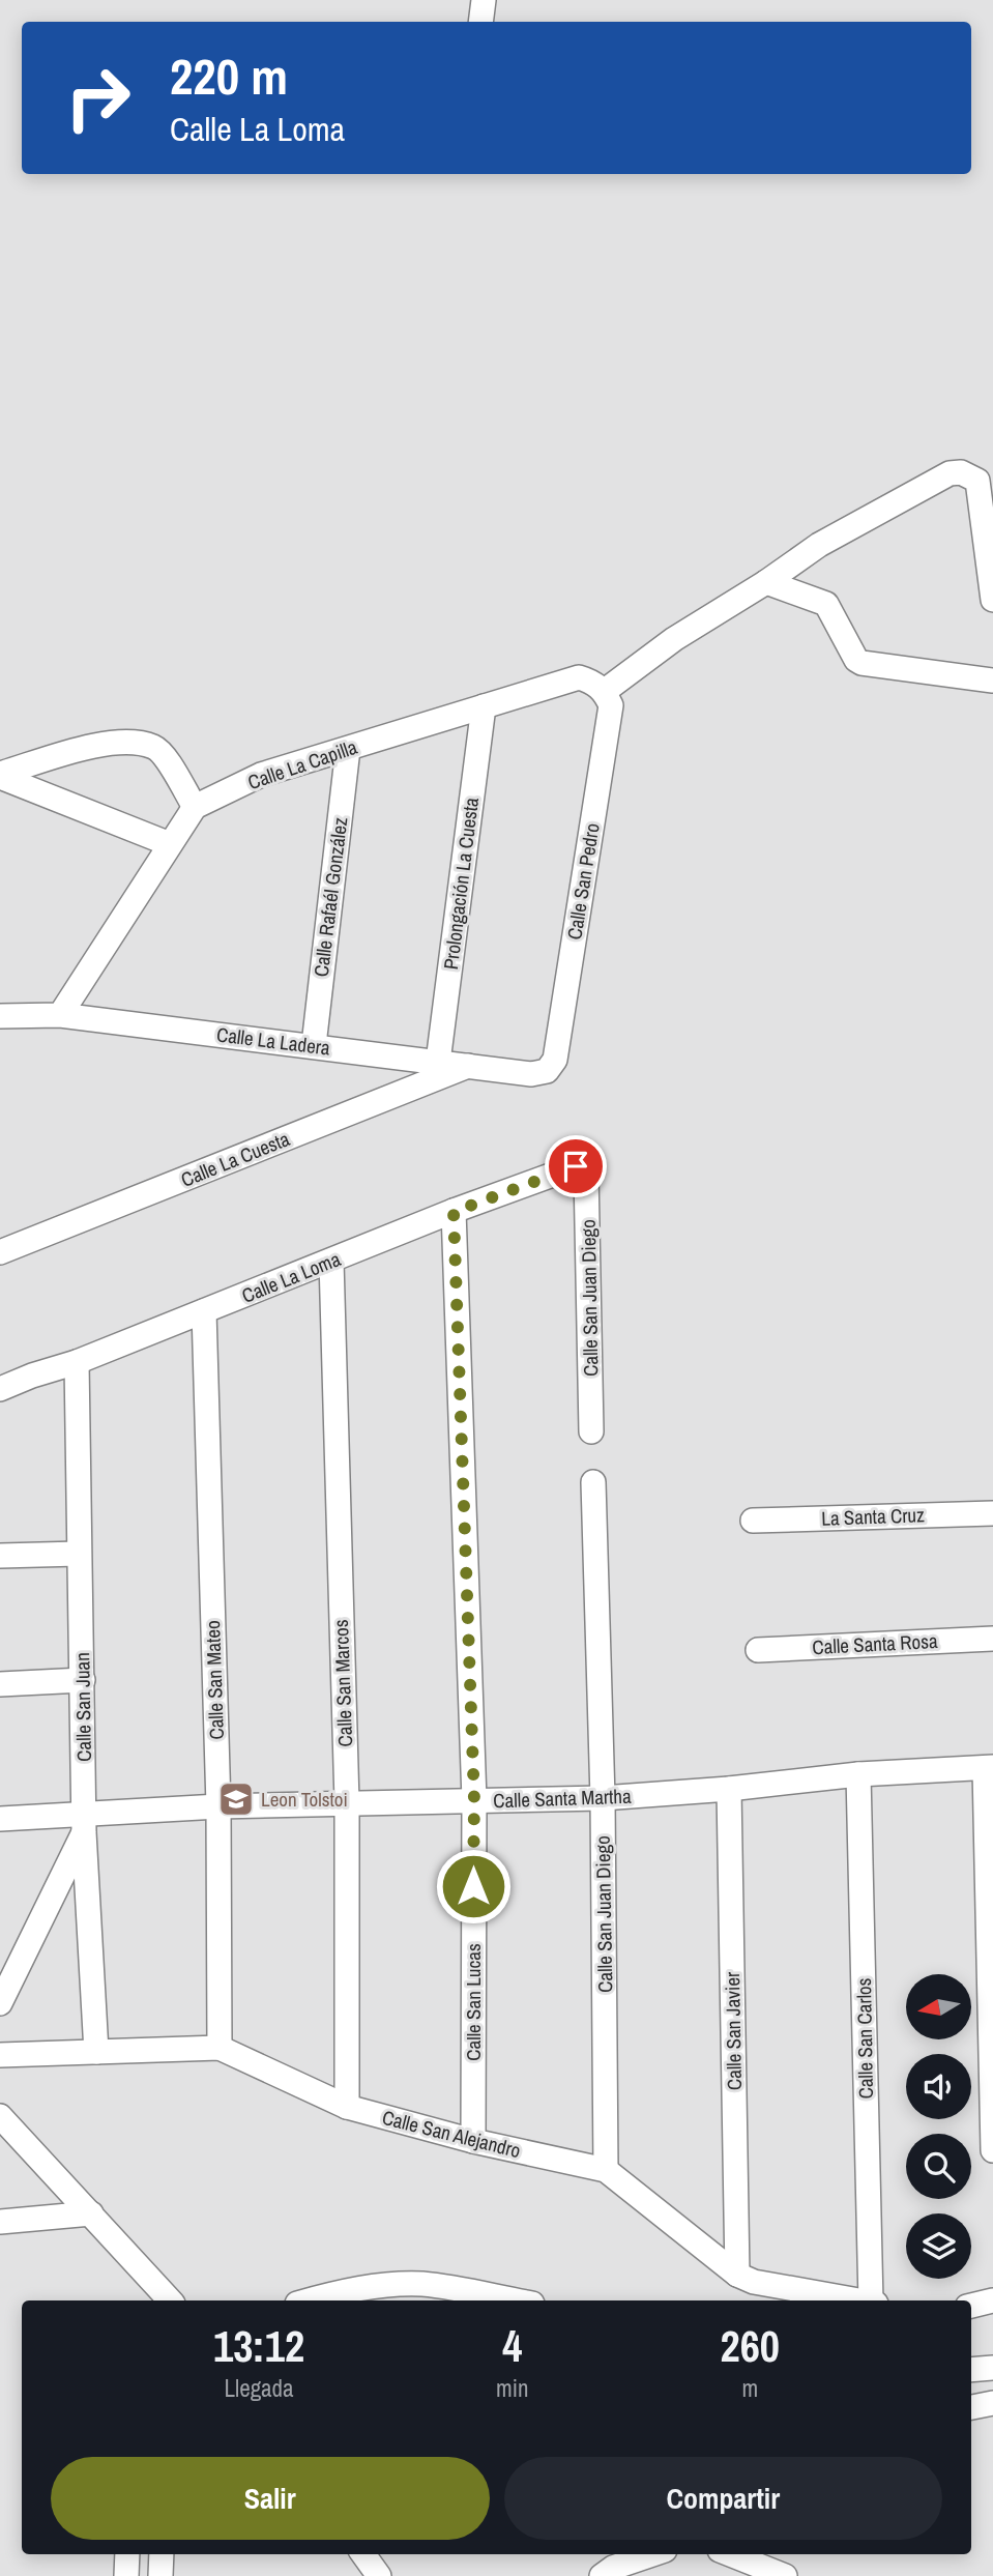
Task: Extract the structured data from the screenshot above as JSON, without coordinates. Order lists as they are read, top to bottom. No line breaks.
{"streets":{"street":["Calle La Capilla","Calle San Pedro","Prolongación La Cuesta","Calle Rafaél González","Calle La Ladera","Calle La Cuesta","Calle La Loma","Calle San Juan Diego","La Santa Cruz","Calle Santa Rosa","Calle San Mateo","Calle San Marcos","Calle San Juan","Calle Santa Martha","Calle San Lucas","Calle San Javier","Calle San Carlos","Calle San Alejandro"]},"crossings":[["Calle La Capilla","Calle San Pedro"],["Calle La Capilla","Prolongación La Cuesta"],["Calle La Capilla","Calle Rafaél González"],["Calle San Pedro","Calle La Ladera"],["Prolongación La Cuesta","Calle La Ladera"],["Calle Rafaél González","Calle La Ladera"],["Calle La Ladera","Calle La Cuesta"],["Calle La Loma","Calle San Juan Diego"],["Calle La Loma","Calle San Mateo"],["Calle La Loma","Calle San Marcos"],["Calle La Loma","Calle San Juan"],["Calle La Loma","Calle San Lucas"],["Calle San Juan Diego","Calle Santa Martha"],["Calle San Juan Diego","Calle San Alejandro"],["Calle San Mateo","Calle Santa Martha"],["Calle San Mateo","Calle San Alejandro"],["Calle San Marcos","Calle Santa Martha"],["Calle San Marcos","Calle San Alejandro"],["Calle San Juan","Calle Santa Martha"],["Calle San Juan","Calle San Alejandro"],["Calle Santa Martha","Calle San Lucas"],["Calle Santa Martha","Calle San Javier"],["Calle Santa Martha","Calle San Carlos"],["Calle San Lucas","Calle San Alejandro"],["Calle San Javier","Calle San Alejandro"]],"places":{"school or university":["Leon Tolstoi"]},"north":"left","page":{"turn":["220 m","Calle La Loma"],"eta":["13:12","Llegada","4","min","260","m"],"buttons":["Salir","Compartir"]}}
